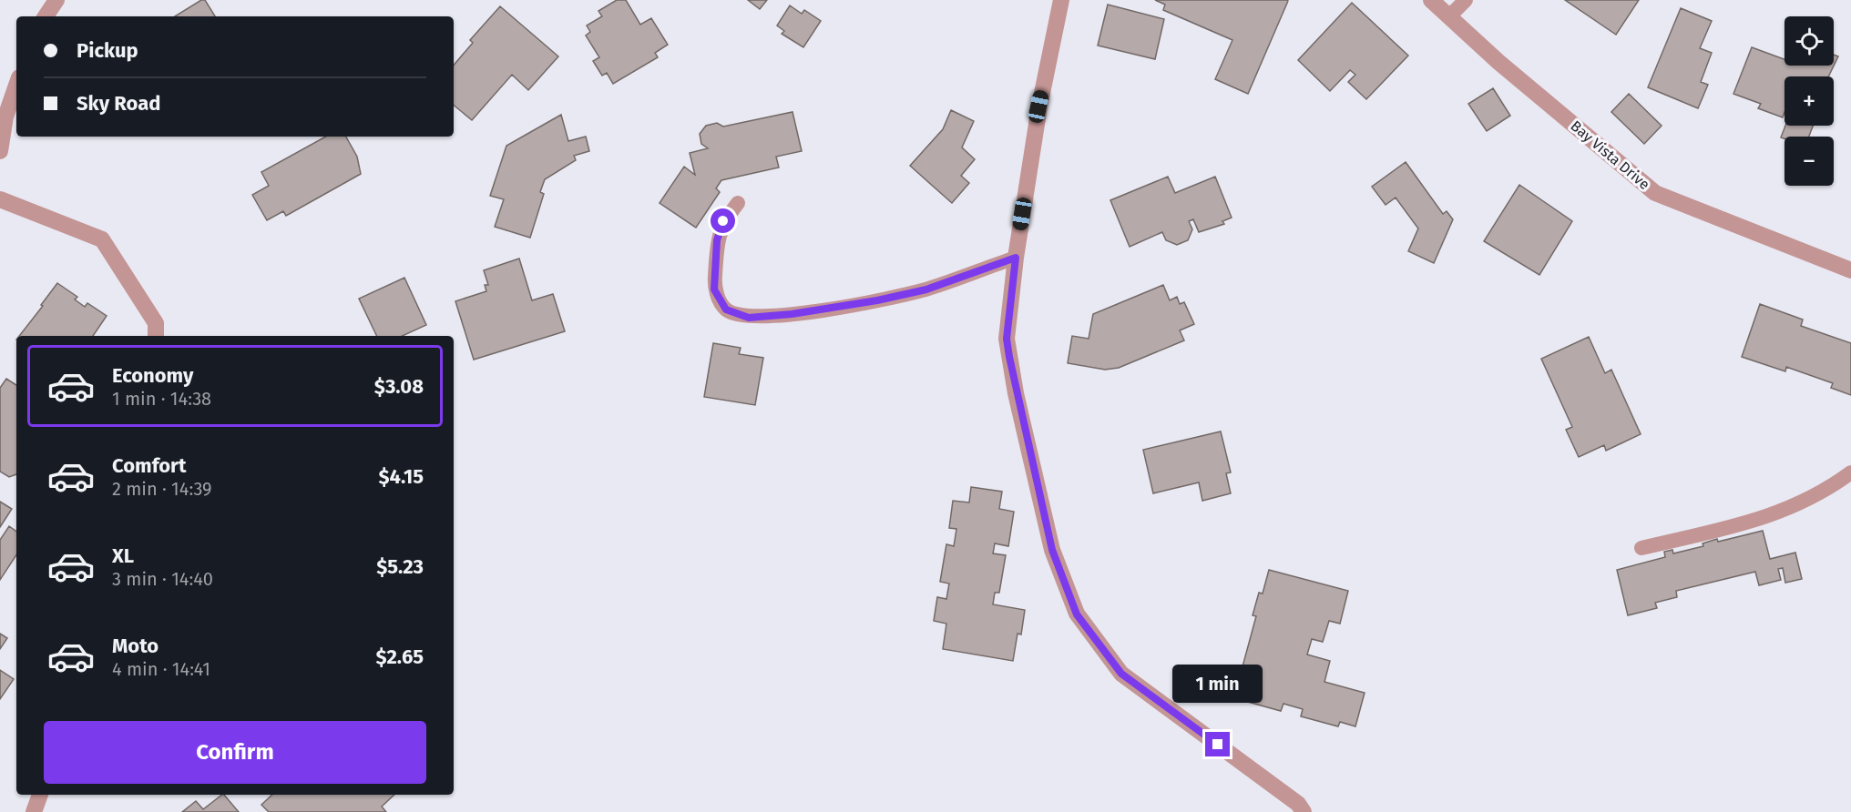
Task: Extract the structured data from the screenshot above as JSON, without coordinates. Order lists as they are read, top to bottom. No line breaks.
{"streets":{"street":["Bay Vista Drive"]},"page":{"map_buttons":["+","−"],"banner":["Pickup","Sky Road"],"list":[{"name":"Economy","note":"1 min · 14:38","value":"$3.08"},{"name":"Comfort","note":"2 min · 14:39","value":"$4.15"},{"name":"XL","note":"3 min · 14:40","value":"$5.23"},{"name":"Moto","note":"4 min · 14:41","value":"$2.65"}],"bubble":"1 min","buttons":"Confirm"}}
